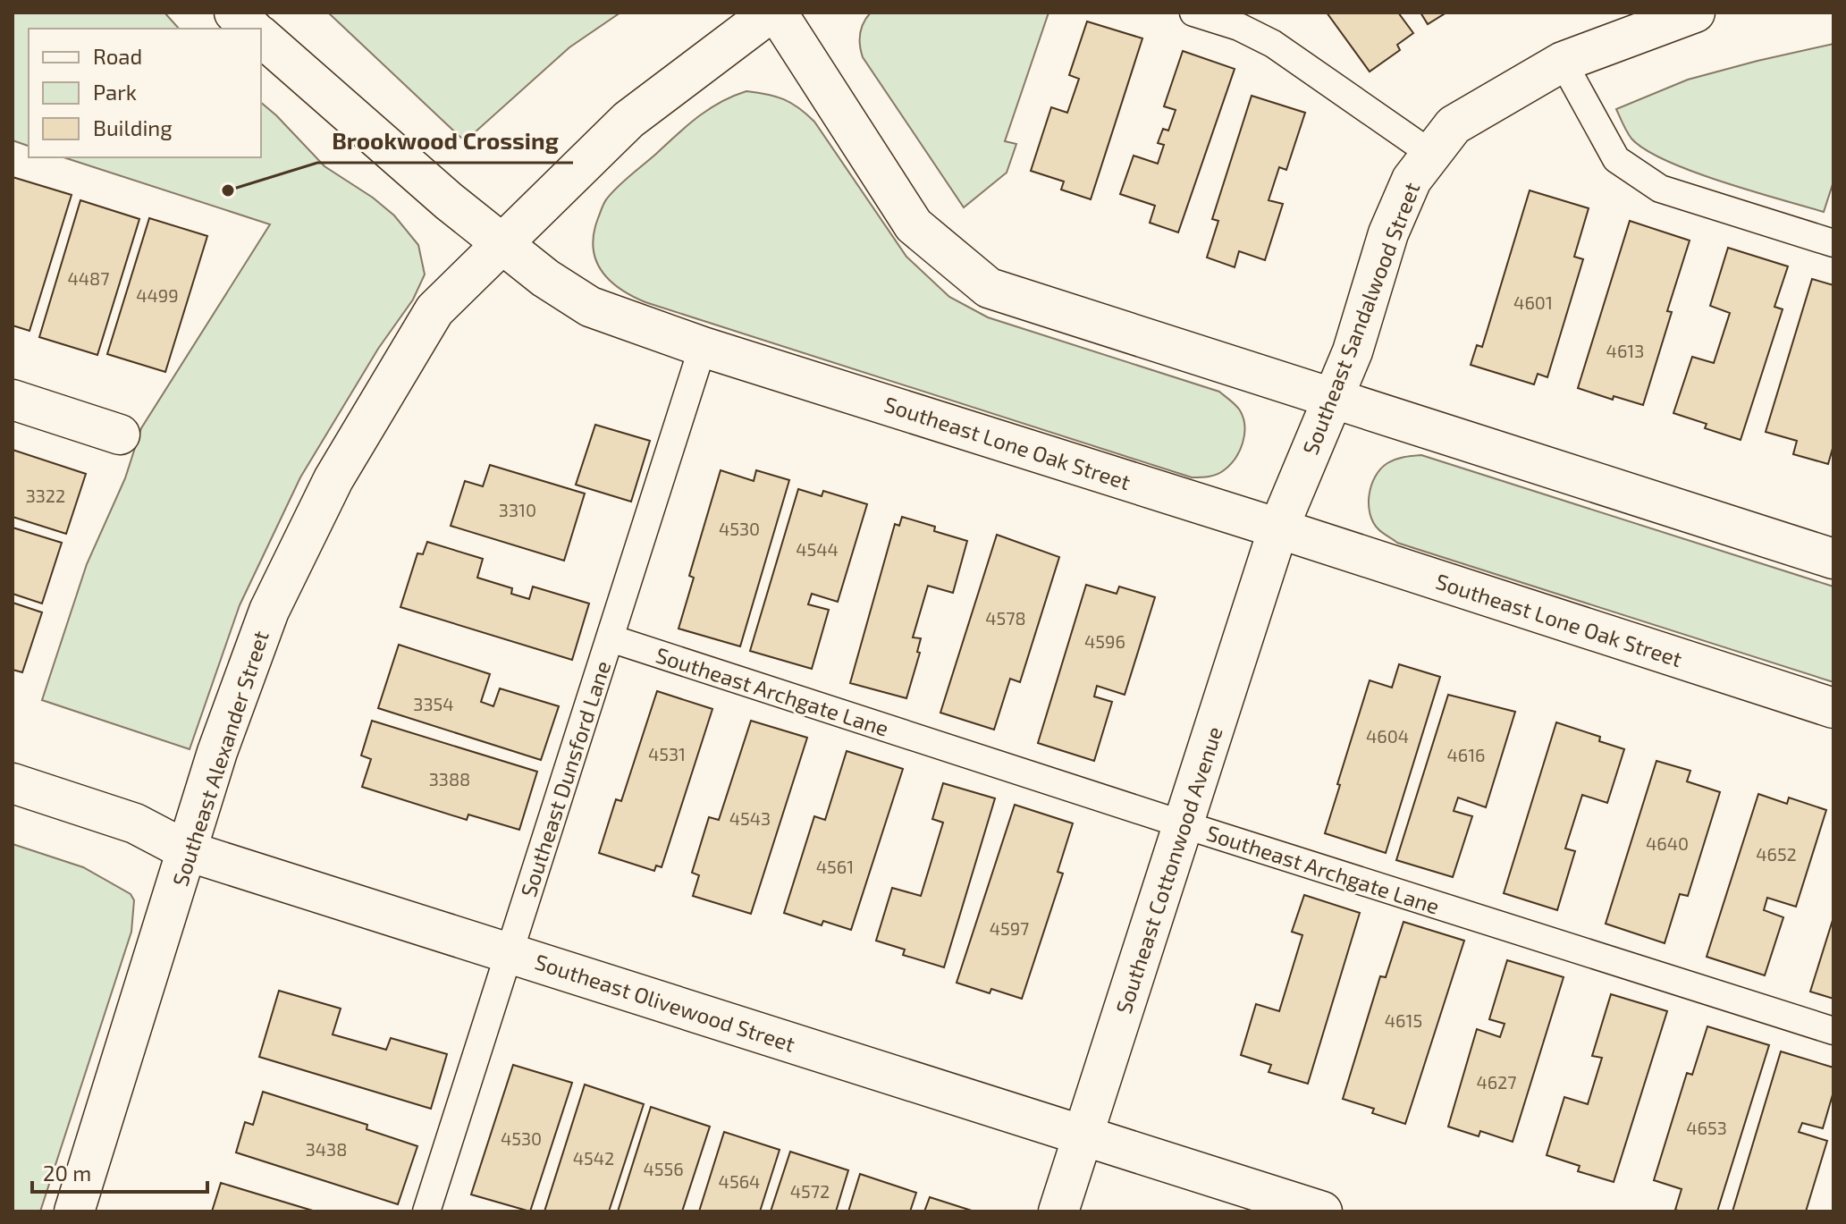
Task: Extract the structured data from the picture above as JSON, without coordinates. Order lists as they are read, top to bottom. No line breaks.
{"streets":{"street":["Southeast Sandalwood Street","Southeast Lone Oak Street","Southeast Alexander Street","Southeast Cottonwood Avenue","Southeast Olivewood Street"],"lane":["Southeast Archgate Lane","Southeast Dunsford Lane"]},"crossings":[["Southeast Sandalwood Street","Southeast Lone Oak Street"],["Southeast Sandalwood Street","Southeast Cottonwood Avenue"],["Southeast Lone Oak Street","Southeast Alexander Street"],["Southeast Lone Oak Street","Southeast Dunsford Lane"],["Southeast Lone Oak Street","Southeast Cottonwood Avenue"],["Southeast Archgate Lane","Southeast Dunsford Lane"],["Southeast Archgate Lane","Southeast Cottonwood Avenue"],["Southeast Alexander Street","Southeast Olivewood Street"],["Southeast Dunsford Lane","Southeast Olivewood Street"],["Southeast Cottonwood Avenue","Southeast Olivewood Street"]],"places":["Brookwood Crossing"],"house_numbers":["4487","4499","4601","4613","3322","3310","4530","4544","4578","4596","3354","4604","4531","4616","3388","4543","4640","4652","4561","4597","4615","4627","4653","4530","3438","4542","4556","4564","4572"],"legend":["Road","Park","Building"],"scale_bar":"20 m"}
